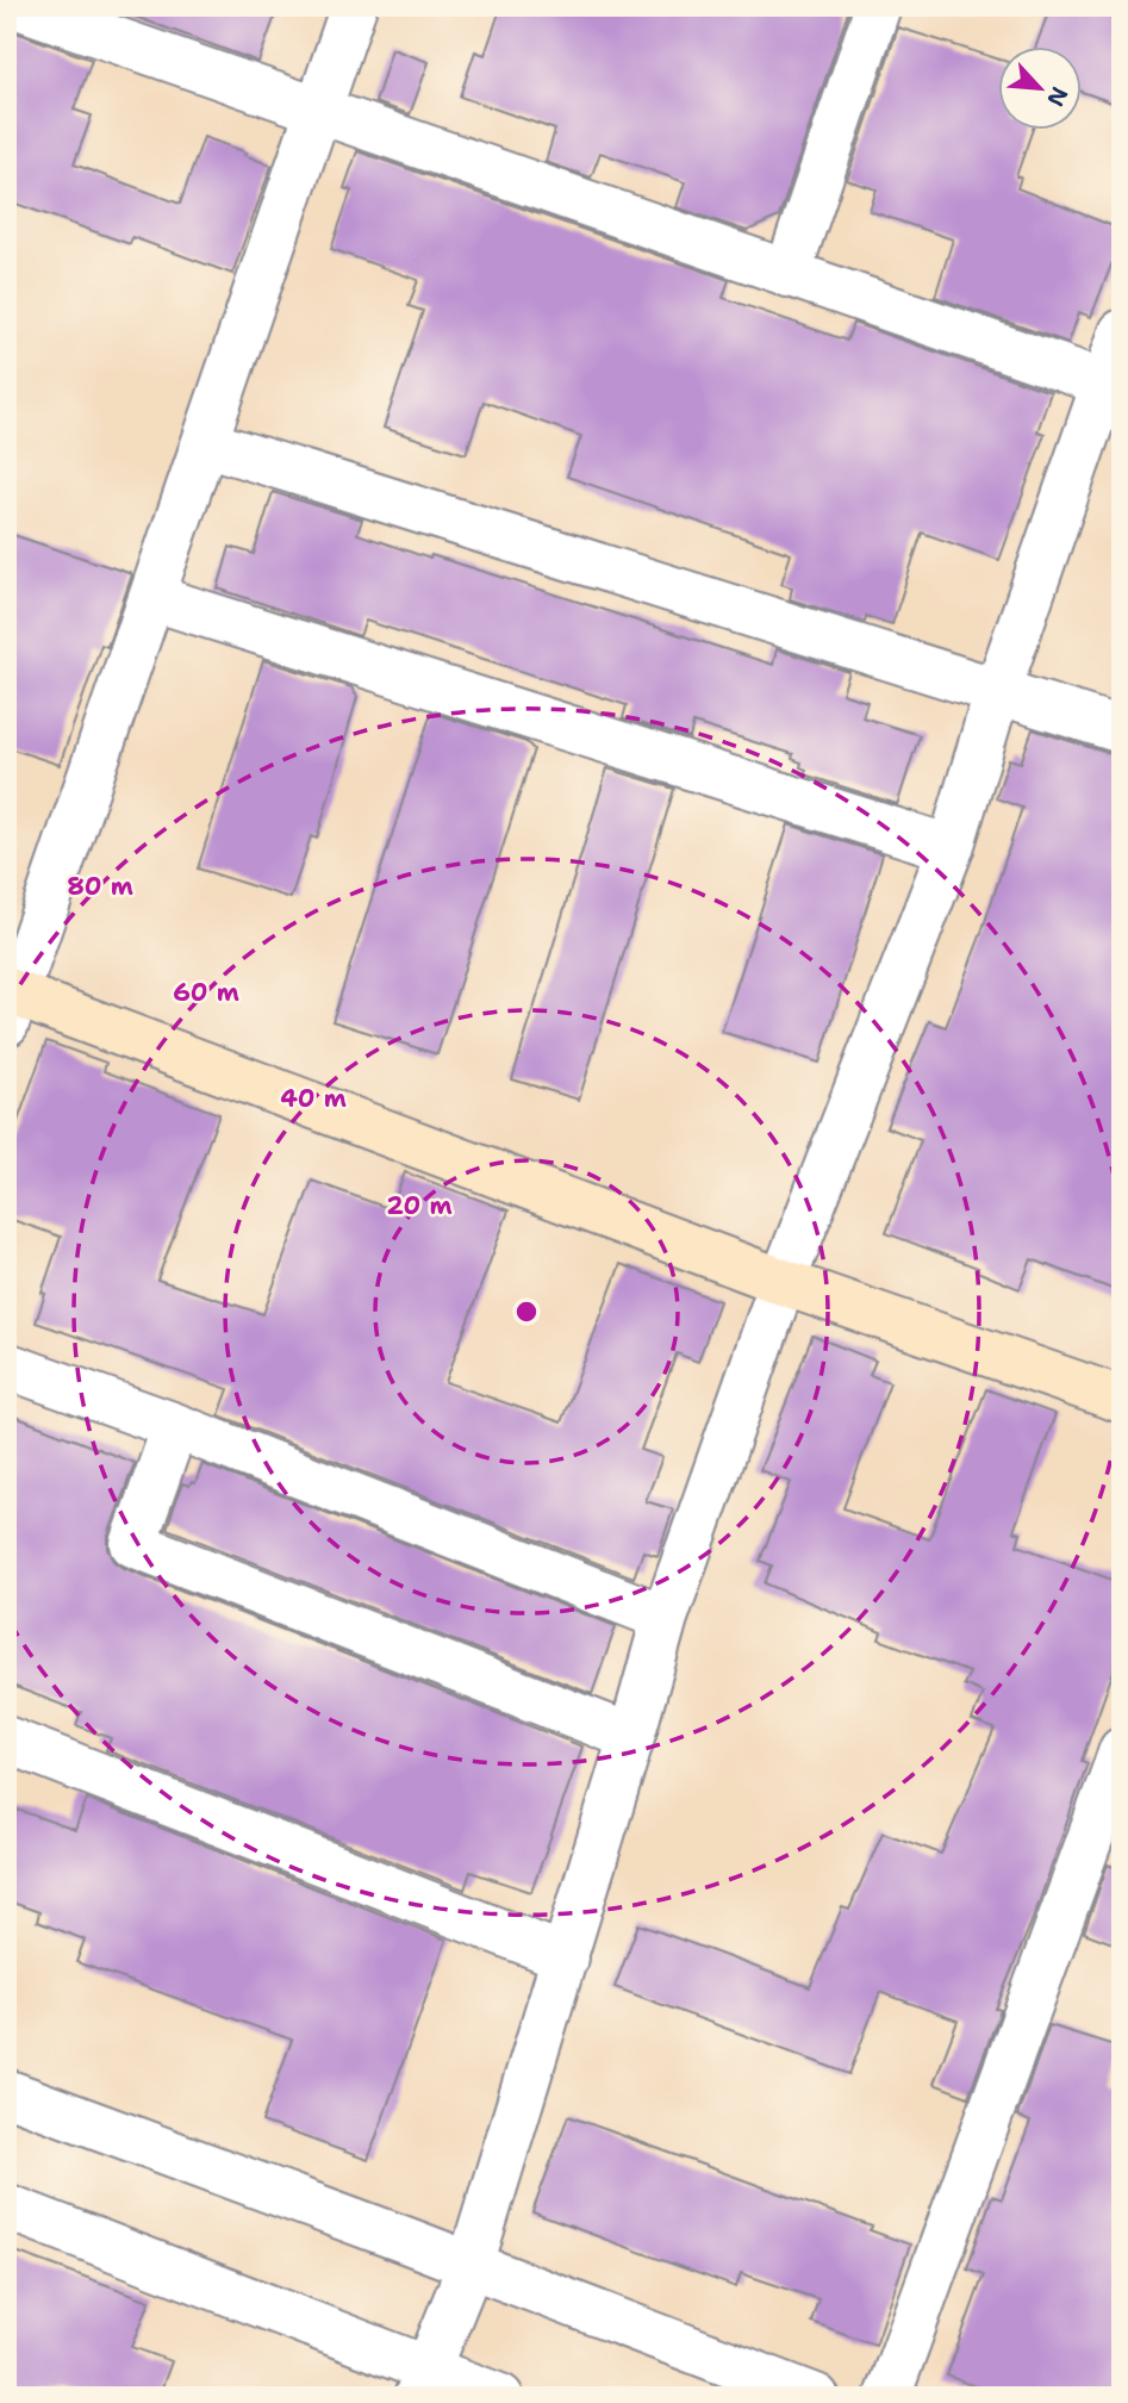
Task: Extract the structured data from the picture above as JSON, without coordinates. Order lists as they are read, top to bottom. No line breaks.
{"north":"bottom right","rings":["80 m","60 m","40 m","20 m"]}
